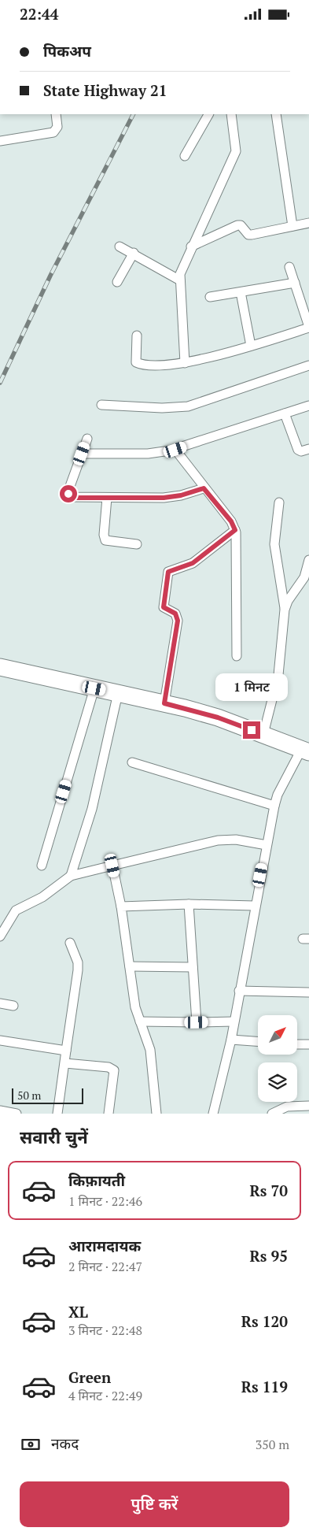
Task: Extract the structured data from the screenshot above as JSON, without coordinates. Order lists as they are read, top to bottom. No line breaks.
{"scale_bar":"50 m","north":"top right","page":{"status":"22:44","banner":["पिकअप","State Highway 21"],"bubble":"1 मिनट","scale":"50 m","heading":"सवारी चुनें","list":[{"name":"किफ़ायती","note":"1 मिनट · 22:46","value":"Rs 70"},{"name":"आरामदायक","note":"2 मिनट · 22:47","value":"Rs 95"},{"name":"XL","note":"3 मिनट · 22:48","value":"Rs 120"},{"name":"Green","note":"4 मिनट · 22:49","value":"Rs 119"}],"pay":["नकद","350 m"],"buttons":"पुष्टि करें"}}
